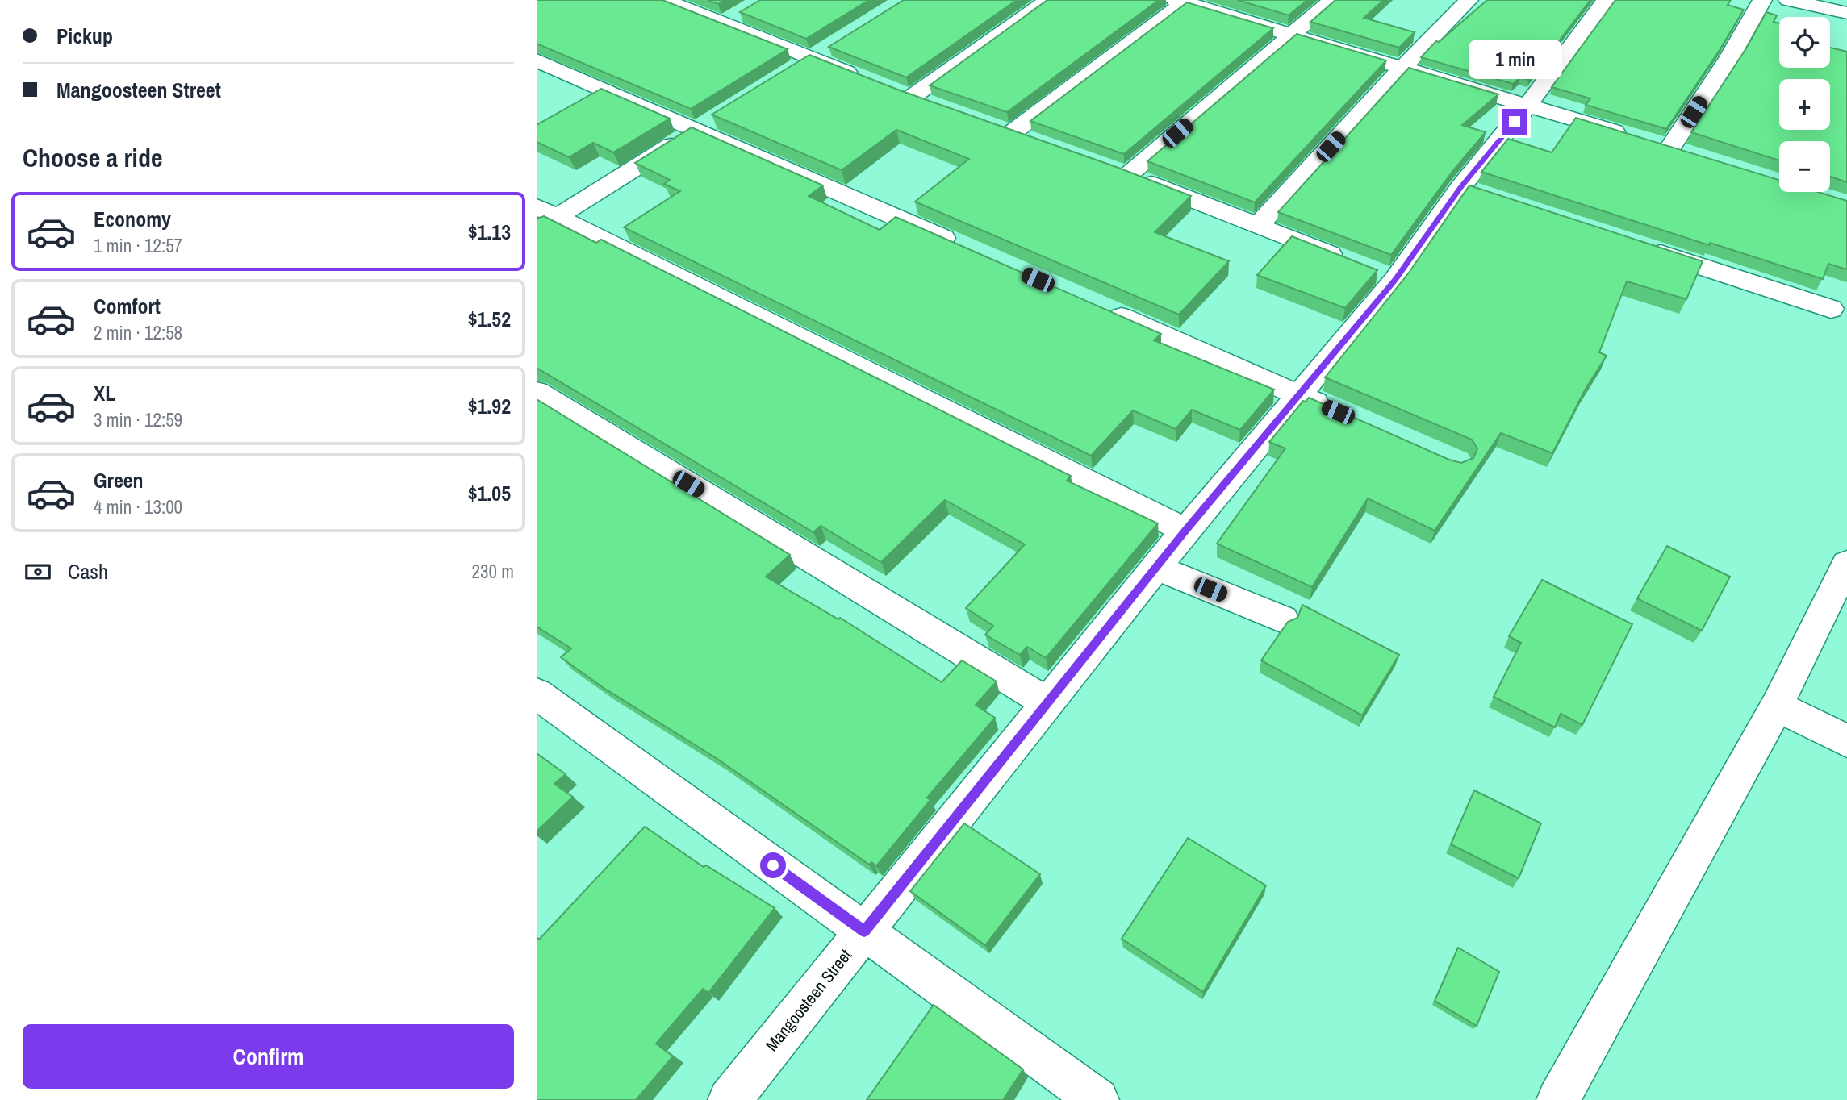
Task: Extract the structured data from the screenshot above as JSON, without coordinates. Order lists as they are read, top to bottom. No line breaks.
{"streets":{"street":["Mangoosteen Street"]},"page":{"banner":["Pickup","Mangoosteen Street"],"map_buttons":["+","−"],"bubble":"1 min","heading":"Choose a ride","list":[{"name":"Economy","note":"1 min · 12:57","value":"$1.13"},{"name":"Comfort","note":"2 min · 12:58","value":"$1.52"},{"name":"XL","note":"3 min · 12:59","value":"$1.92"},{"name":"Green","note":"4 min · 13:00","value":"$1.05"}],"pay":["Cash","230 m"],"buttons":"Confirm"}}
